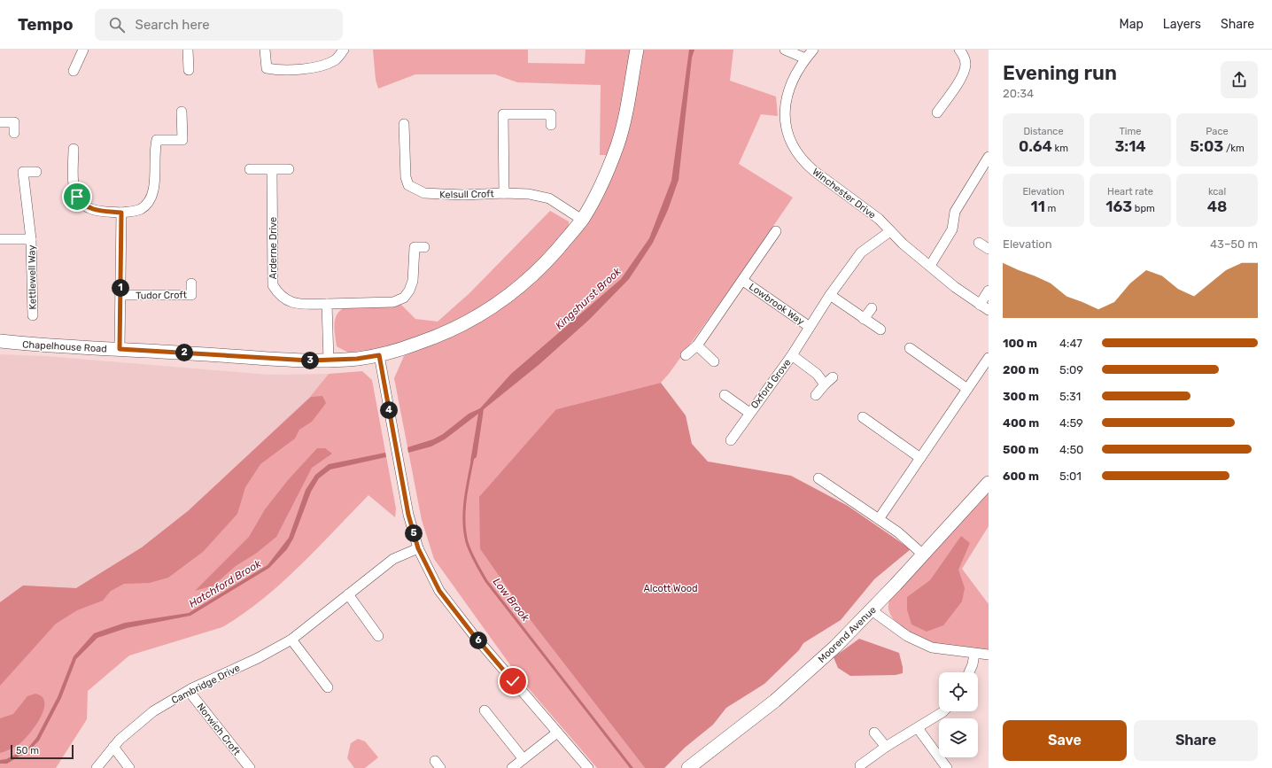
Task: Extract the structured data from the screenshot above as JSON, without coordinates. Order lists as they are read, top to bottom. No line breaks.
{"streets":{"street":["Winchester Drive","Kelsull Croft","Arderne Drive","Kettlewell Way","Tudor Croft","Lowbrook Way","Chapelhouse Road","Oxford Grove","Moorend Avenue","Cambridge Drive","Norwich Croft"]},"crossings":[["Winchester Drive","Oxford Grove"],["Kelsull Croft","Chapelhouse Road"],["Lowbrook Way","Oxford Grove"],["Cambridge Drive","Norwich Croft"]],"water":["Kingshurst Brook","Hatchford Brook","Low Brook"],"parks":["Alcott Wood"],"scale_bar":"50 m","page":{"header":"Tempo","search":"Search here","nav":["Map","Layers","Share"],"heading":["Evening run","20:34"],"stats":[["Distance","0.64 km"],["Time","3:14"],["Pace","5:03 /km"],["Elevation","11 m"],["Heart rate","163 bpm"],["kcal","48"]],"chart":["Elevation","43–50 m"],"pins":["1","2","3","4","5","6"],"list":[{"name":"100 m","note":"4:47"},{"name":"200 m","note":"5:09"},{"name":"300 m","note":"5:31"},{"name":"400 m","note":"4:59"},{"name":"500 m","note":"4:50"},{"name":"600 m","note":"5:01"}],"buttons":["Save","Share"],"scale":"50 m"}}
